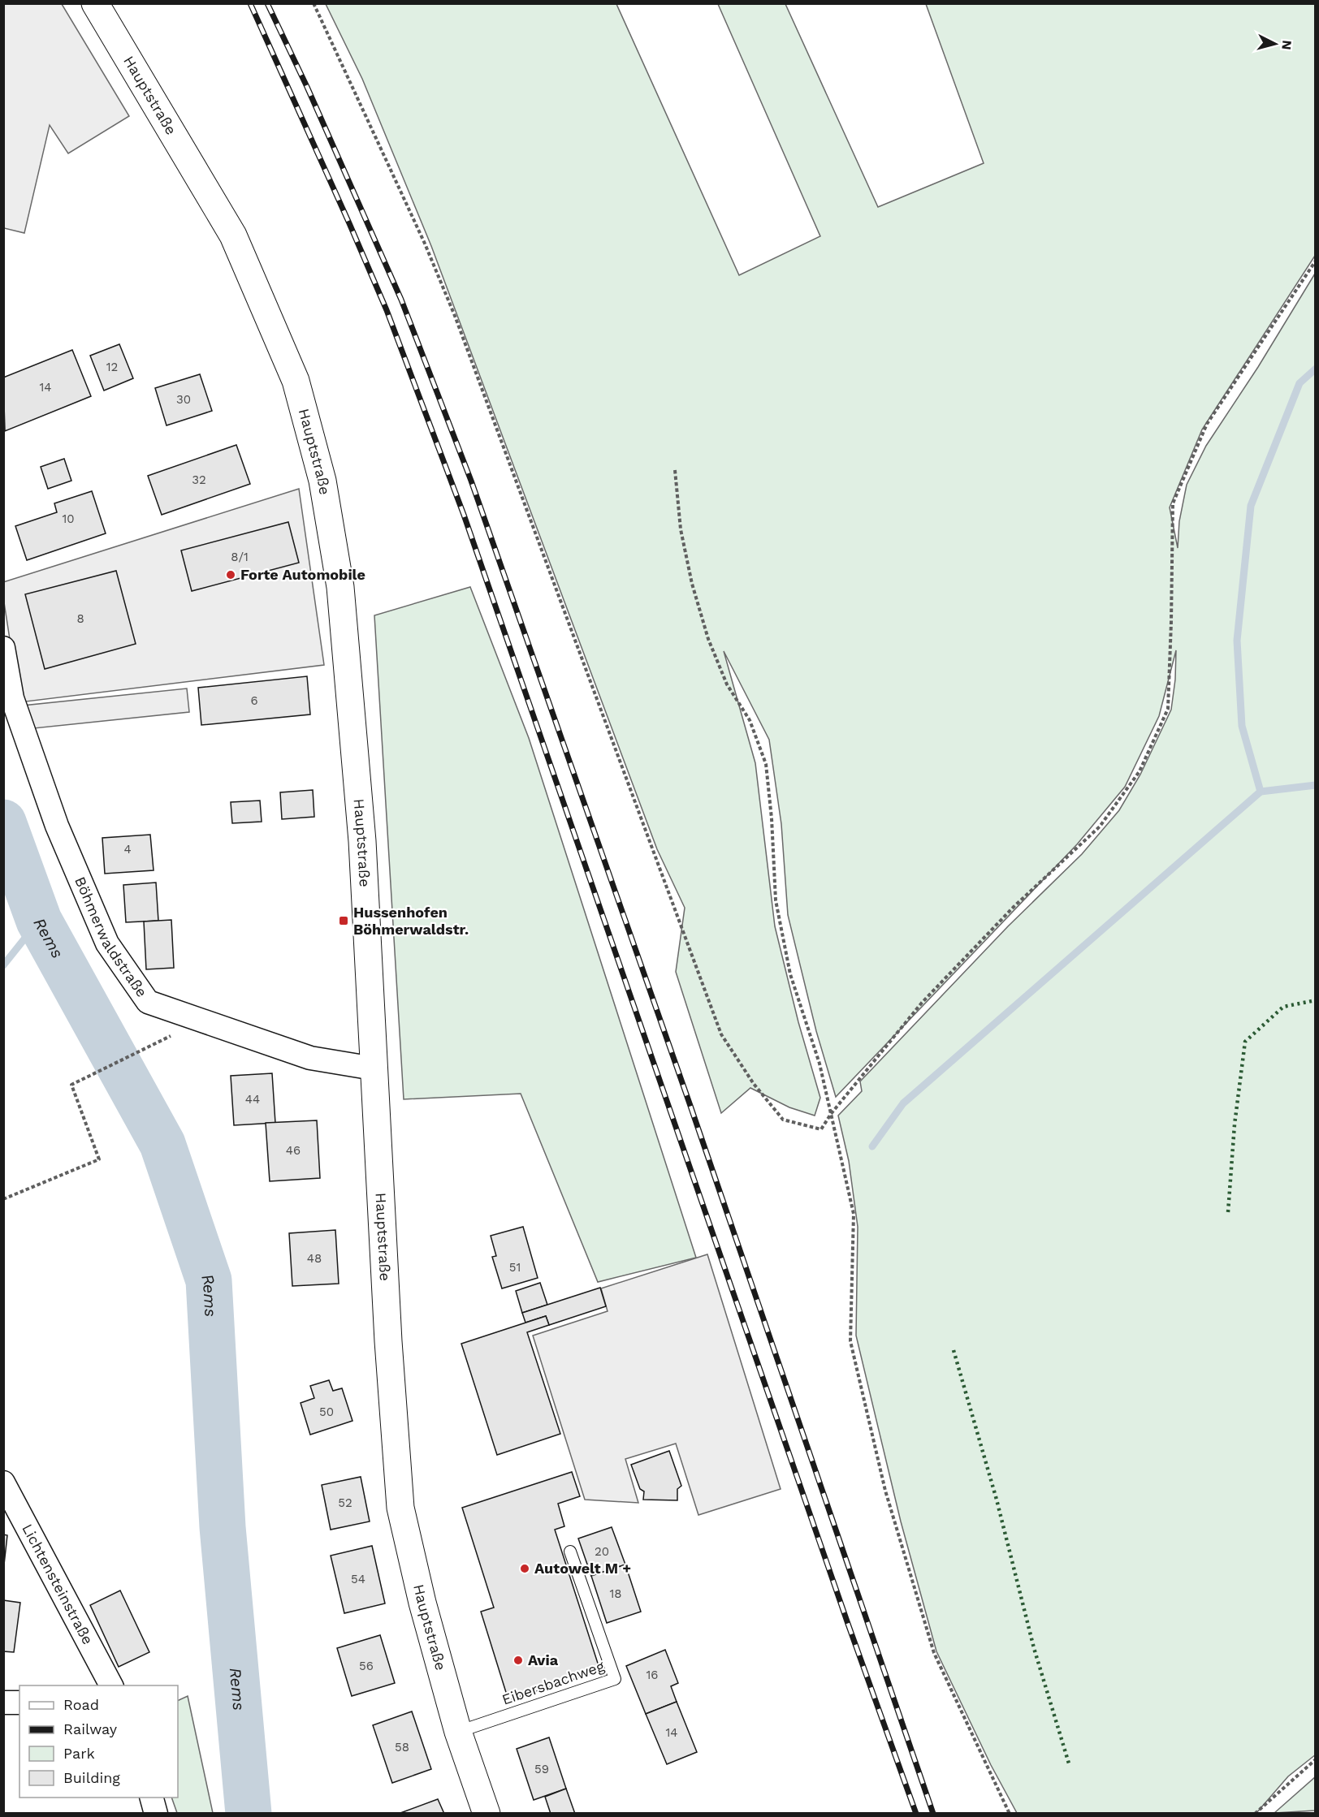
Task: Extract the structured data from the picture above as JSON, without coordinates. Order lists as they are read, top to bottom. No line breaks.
{"streets":{"street":["Hauptstraße","Böhmerwaldstraße","Lichtensteinstraße"],"lane":["Eibersbachweg"]},"crossings":[["Hauptstraße","Böhmerwaldstraße"],["Hauptstraße","Eibersbachweg"]],"water":["Rems"],"places":{"other":["Forte Automobile","Autowelt M +","Avia"],"transit":["Hussenhofen Böhmerwaldstr."]},"house_numbers":["12","14","30","32","10","8/1","8","6","4","44","46","48","51","50","52","20","54","18","56","16","14","58","59"],"legend":["Road","Railway","Park","Building"],"north":"right"}
